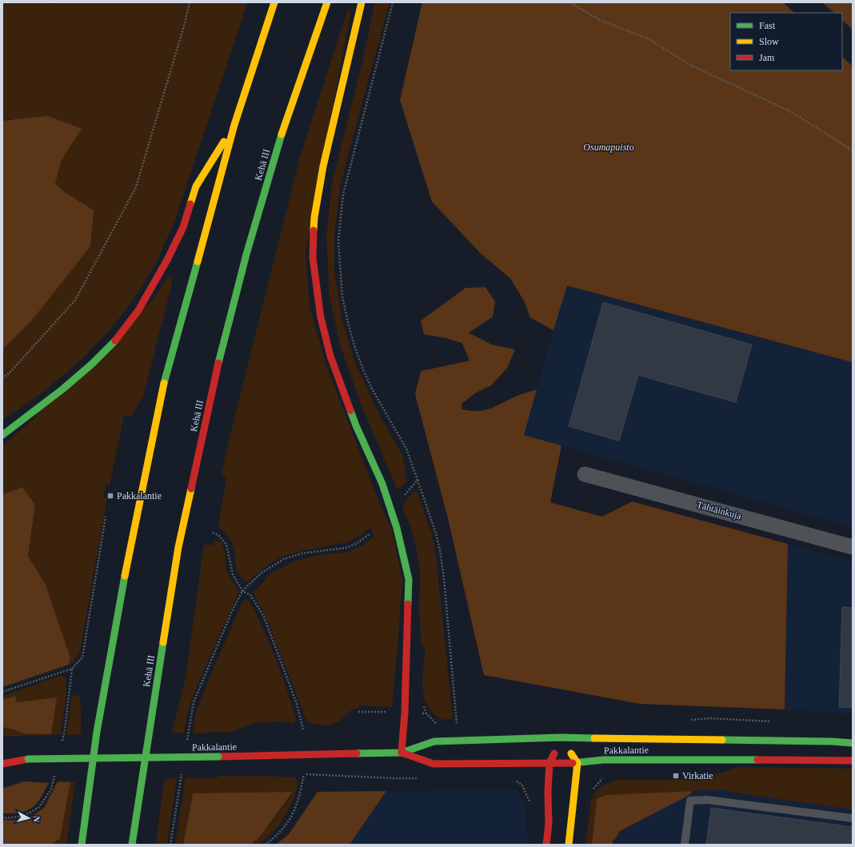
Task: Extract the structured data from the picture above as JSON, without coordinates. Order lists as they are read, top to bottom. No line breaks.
{"streets":{"main road":["Kehä III","Pakkalantie"],"street":["Tähtäinkuja"]},"parks":["Osumapuisto"],"places":{"transit":["Pakkalantie","Virkatie"]},"legend":["Fast","Slow","Jam"],"north":"right"}
